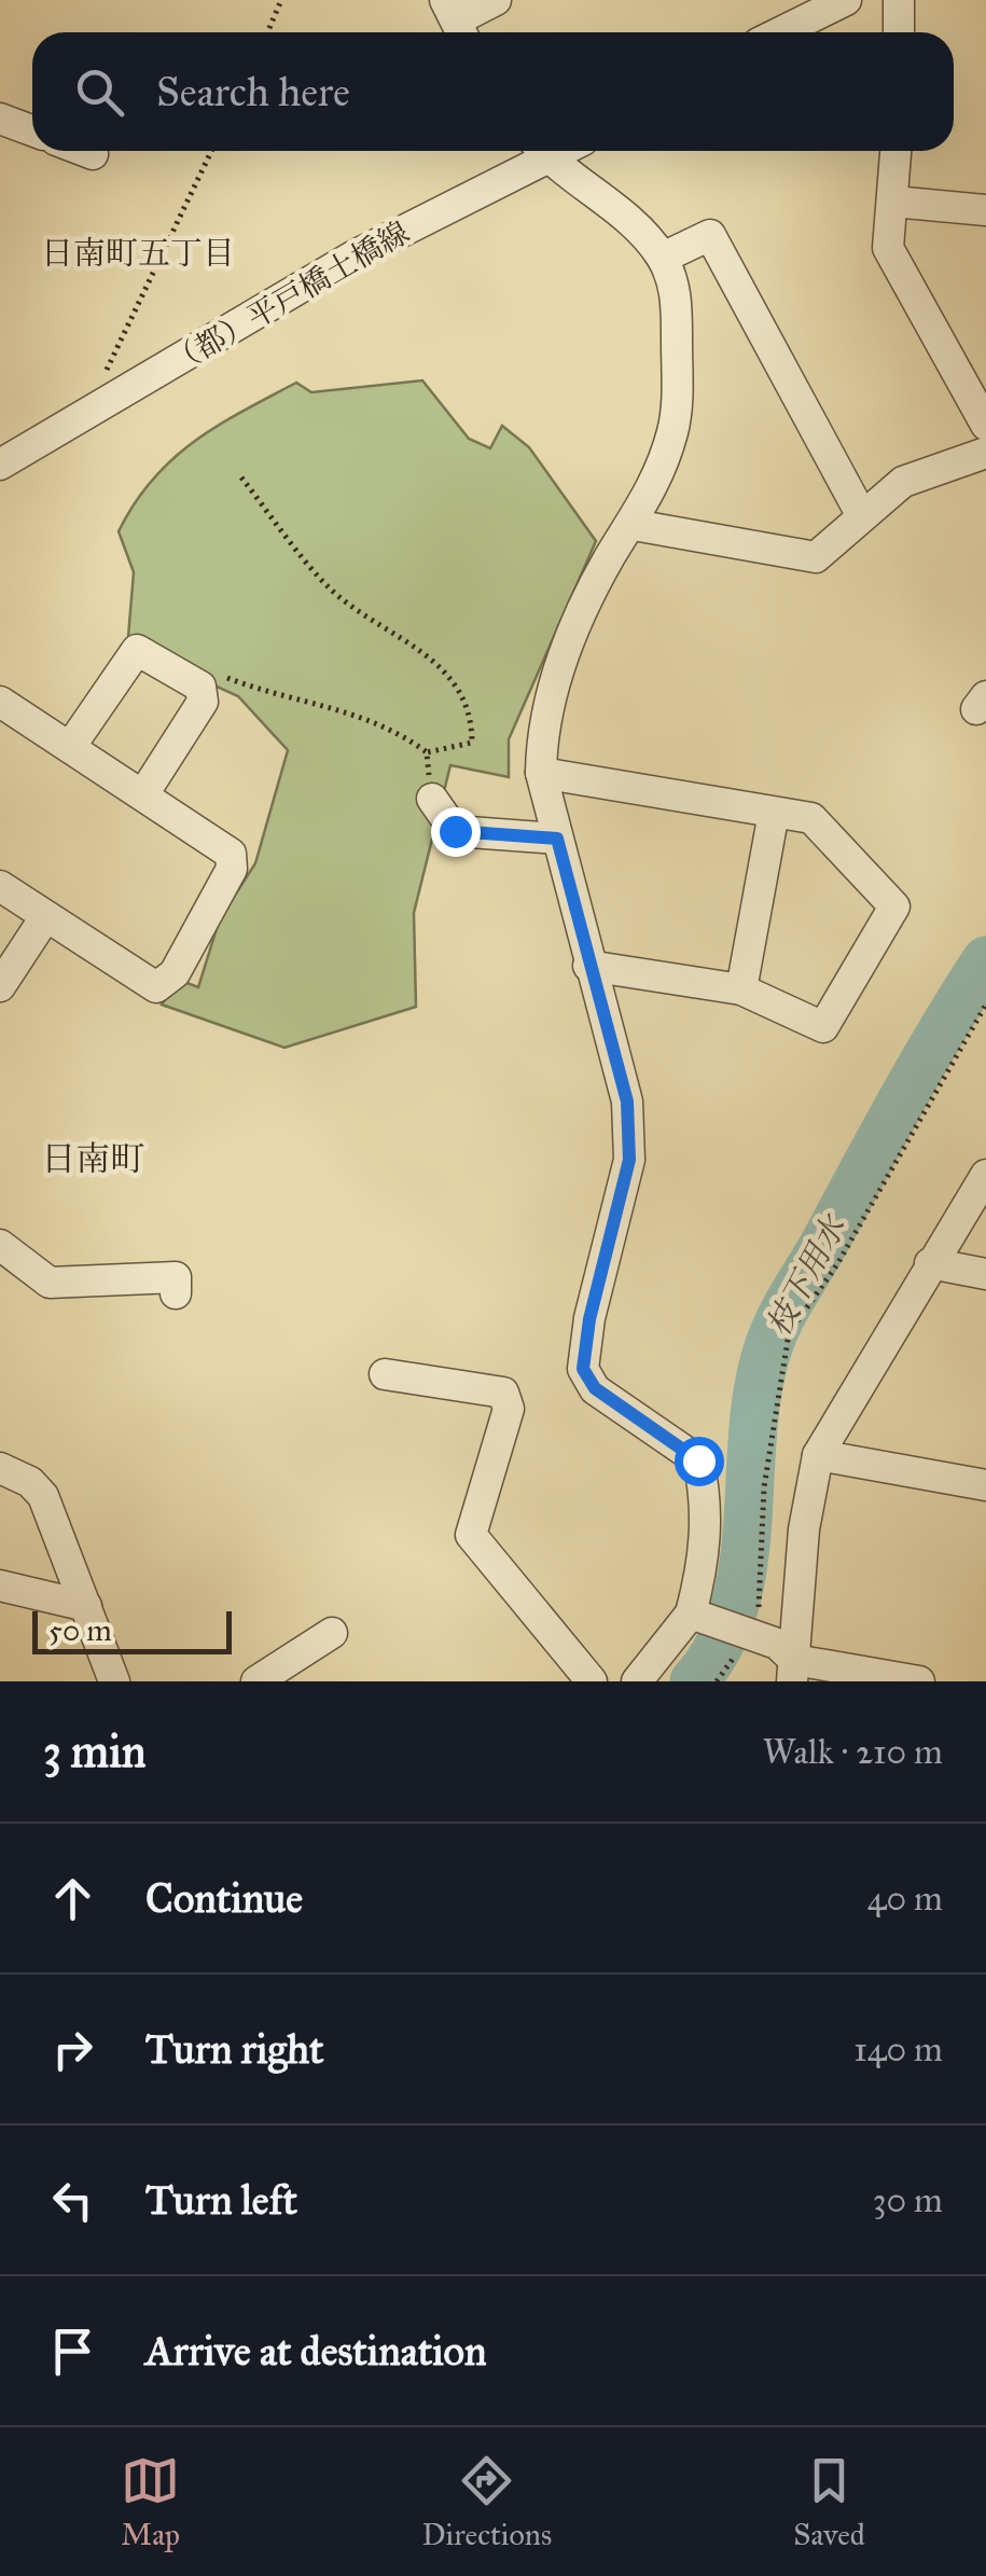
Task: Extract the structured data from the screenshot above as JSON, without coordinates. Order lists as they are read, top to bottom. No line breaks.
{"streets":{"street":["（都）平戸橋土橋線"]},"districts":["日南町五丁目","日南町"],"water":["枝下用水"],"scale_bar":"50 m","page":{"search":"Search here","scale":"50 m","heading":["3 min","Walk · 210 m"],"list":[["Continue","40 m"],["Turn right","140 m"],["Turn left","30 m"],"Arrive at destination"],"nav":["Map","Directions","Saved"]}}
